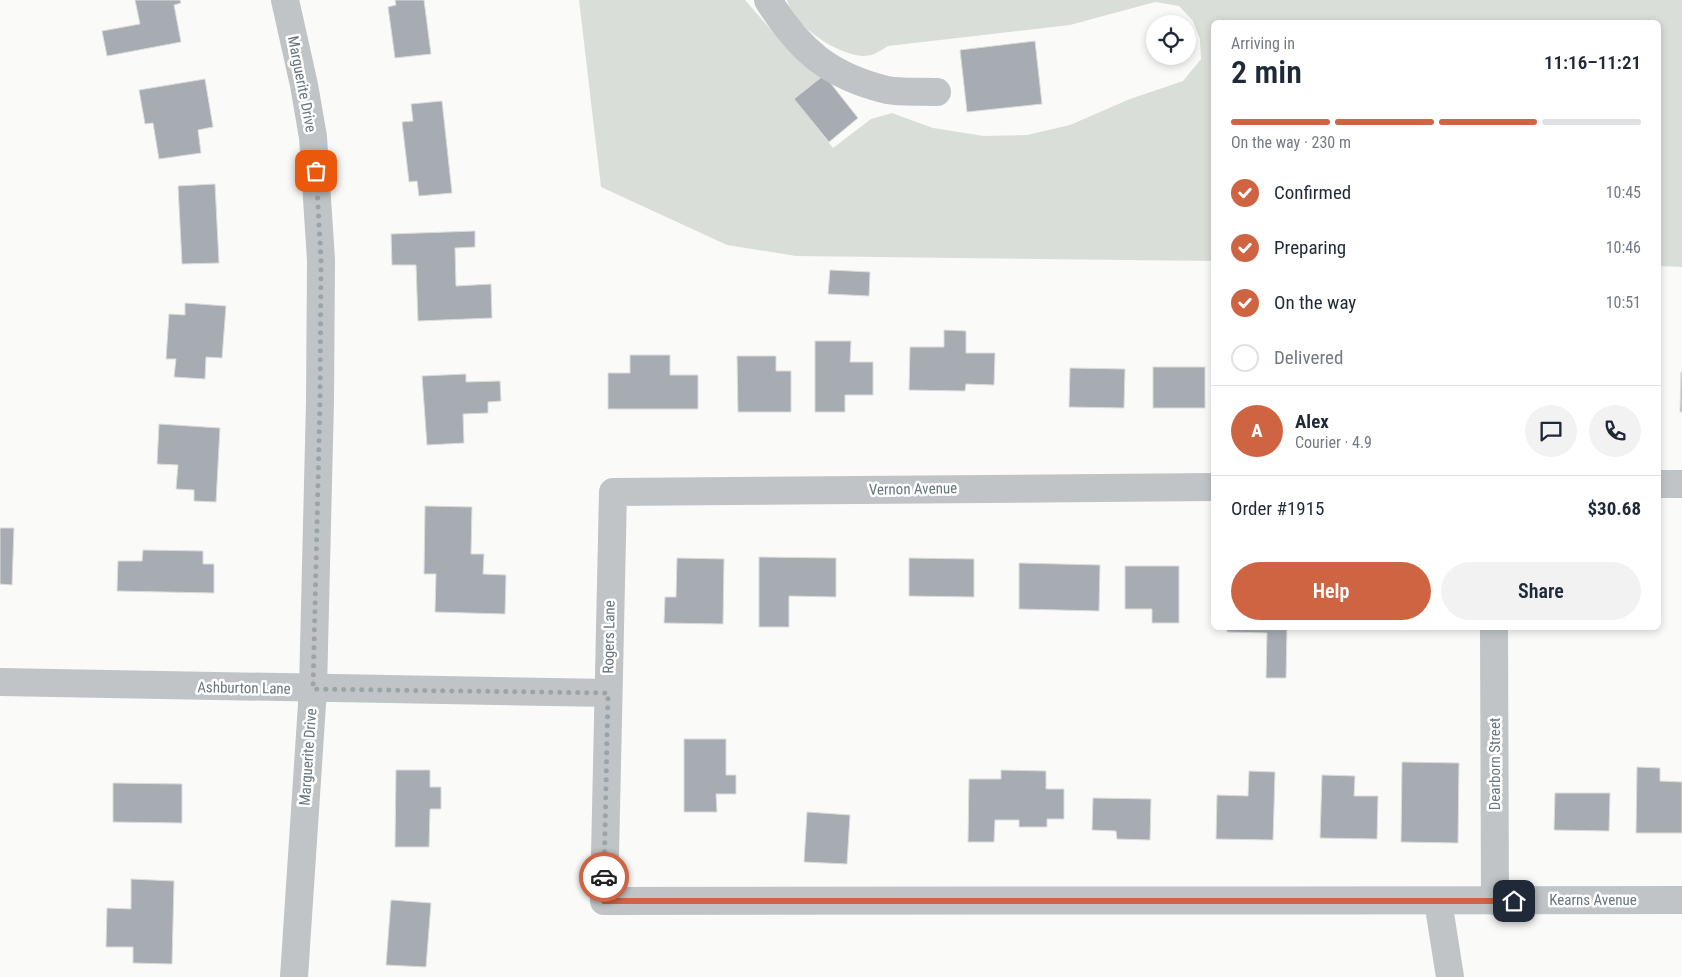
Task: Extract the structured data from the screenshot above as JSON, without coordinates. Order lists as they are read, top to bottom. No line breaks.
{"streets":{"street":["Marguerite Drive","Vernon Avenue","Rogers Lane","Ashburton Lane","Dearborn Street","Kearns Avenue"]},"crossings":[["Marguerite Drive","Ashburton Lane"],["Vernon Avenue","Rogers Lane"],["Rogers Lane","Ashburton Lane"],["Rogers Lane","Kearns Avenue"],["Dearborn Street","Kearns Avenue"]],"page":{"heading":["2 min","Arriving in","11:16–11:21"],"panel":["Alex","Courier · 4.9","Order #1915","$30.68"],"bar":"On the way · 230 m","list":[["Confirmed","10:45"],["Preparing","10:46"],["On the way","10:51"],"Delivered"],"round":"A","buttons":["Help","Share"]}}
